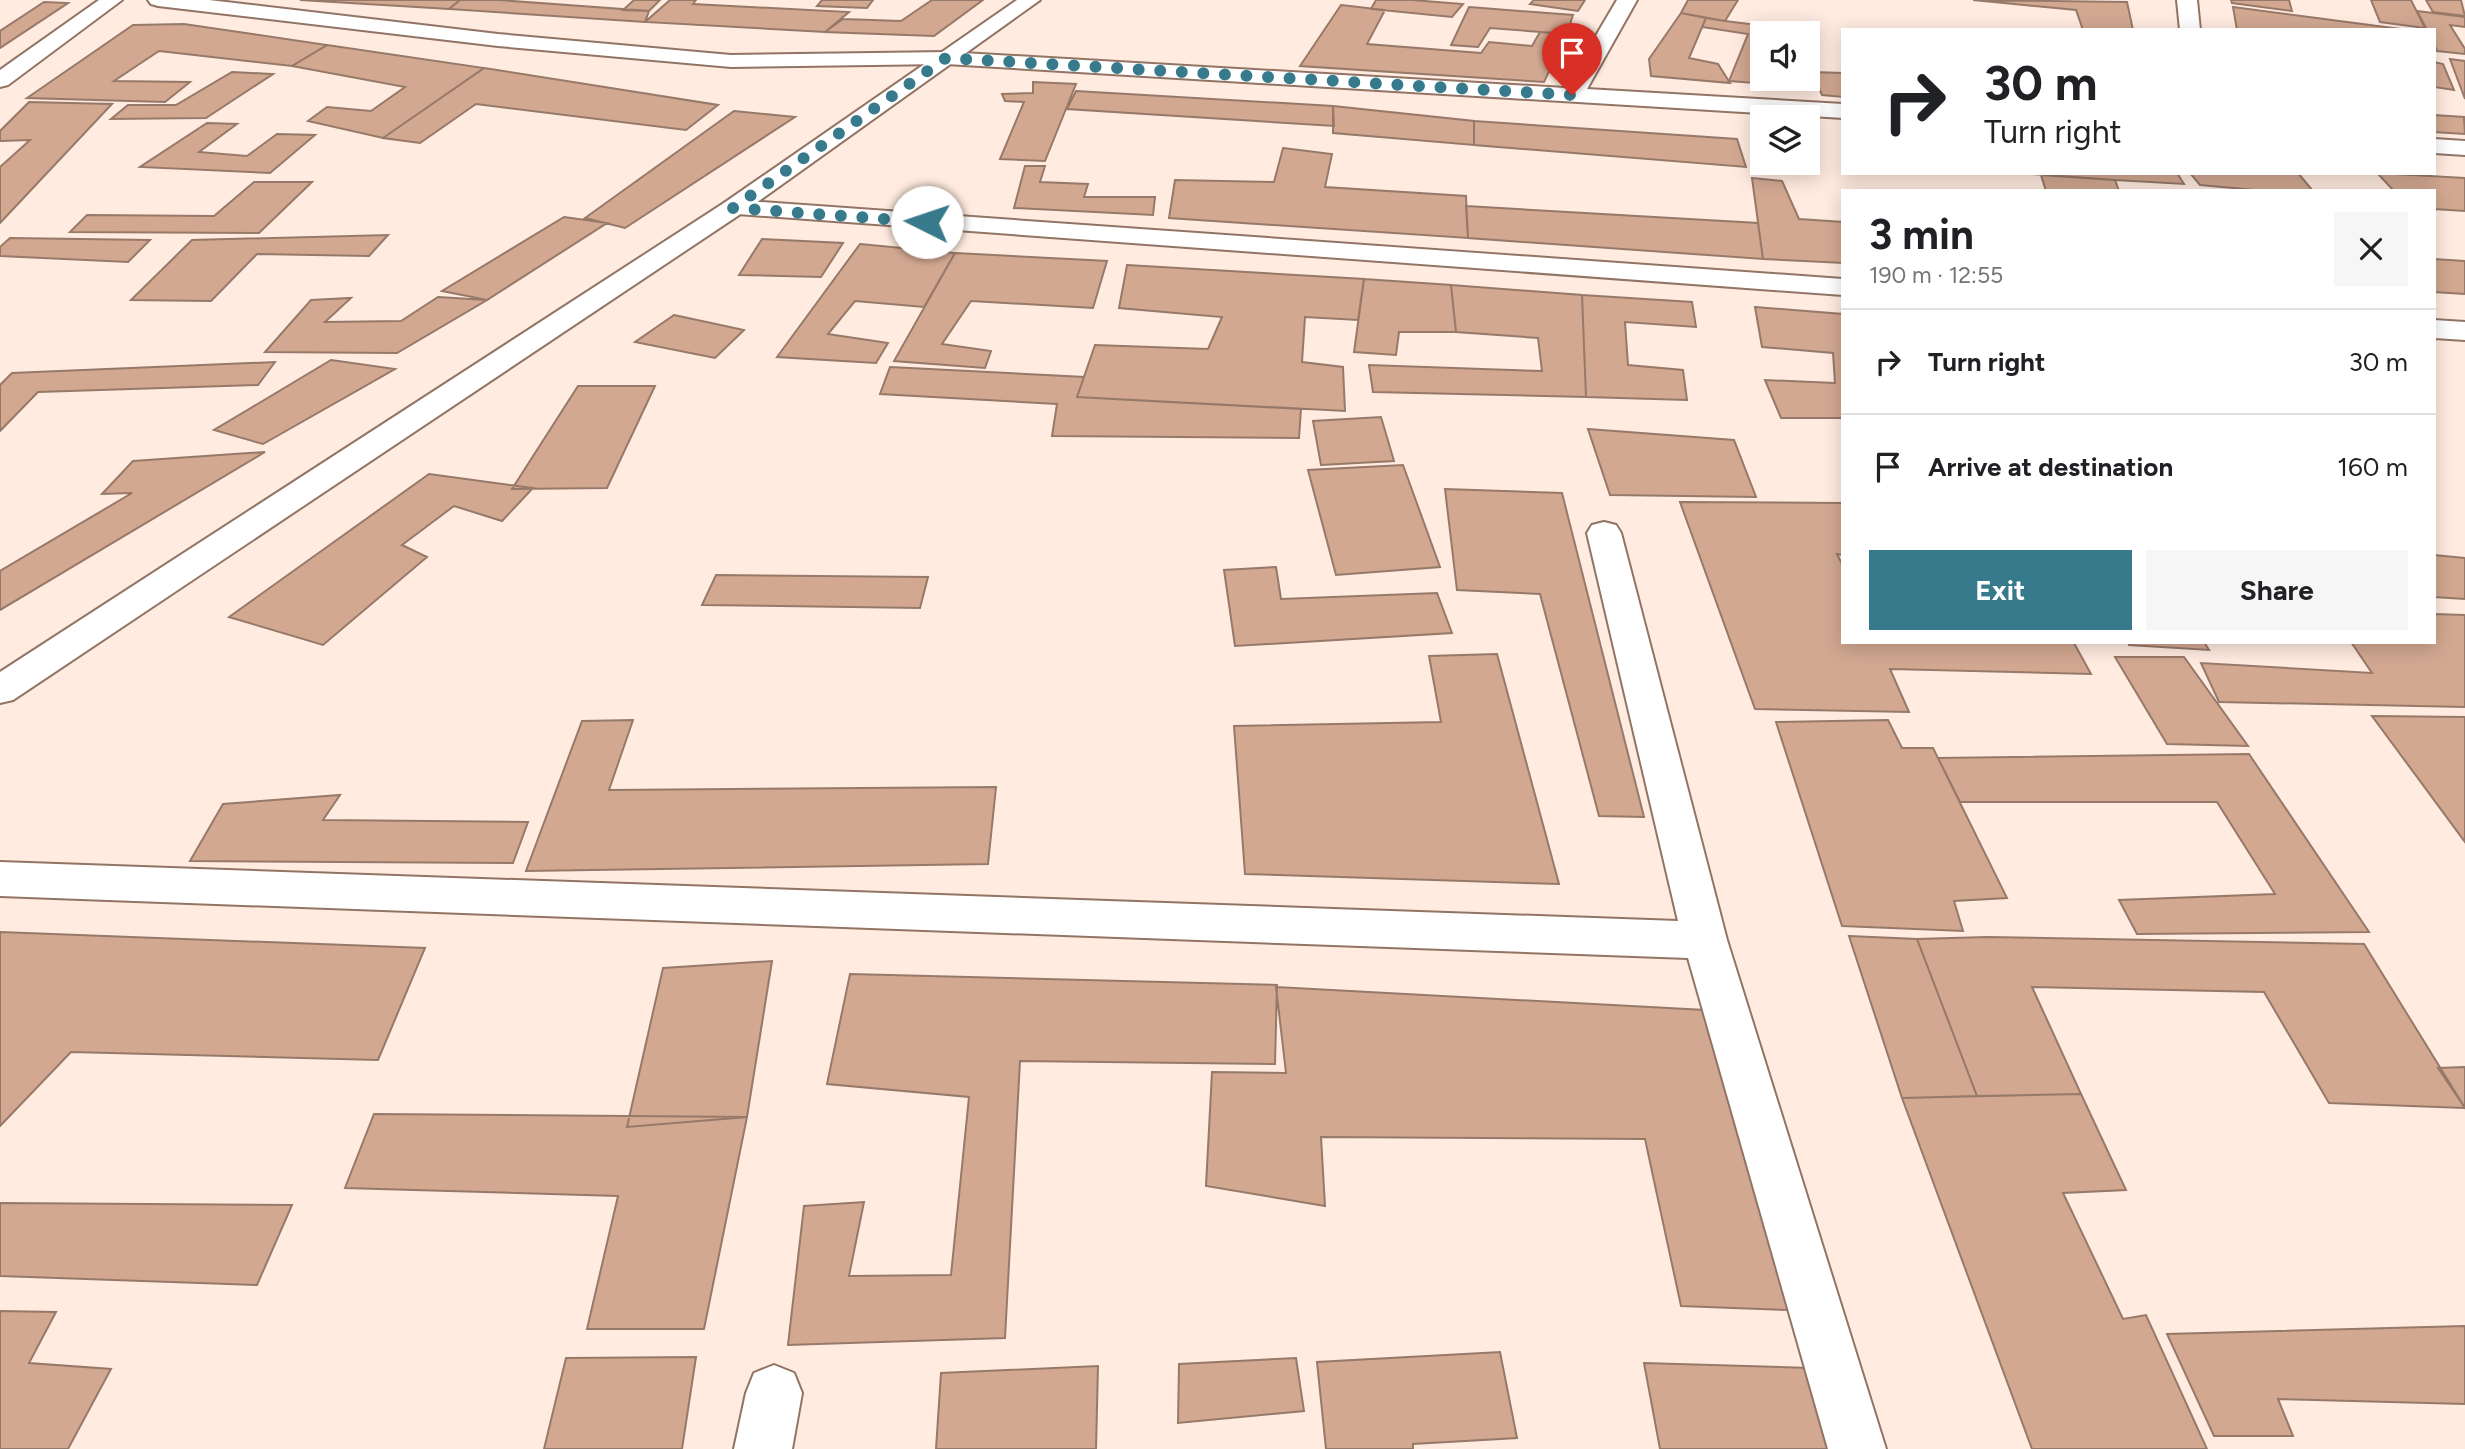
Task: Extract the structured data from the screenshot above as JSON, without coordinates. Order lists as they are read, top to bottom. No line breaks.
{"page":{"turn":["30 m","Turn right"],"heading":["3 min","190 m · 12:55"],"list":[{"name":"Turn right","value":"30 m"},{"name":"Arrive at destination","value":"160 m"}],"buttons":["Exit","Share"]}}
